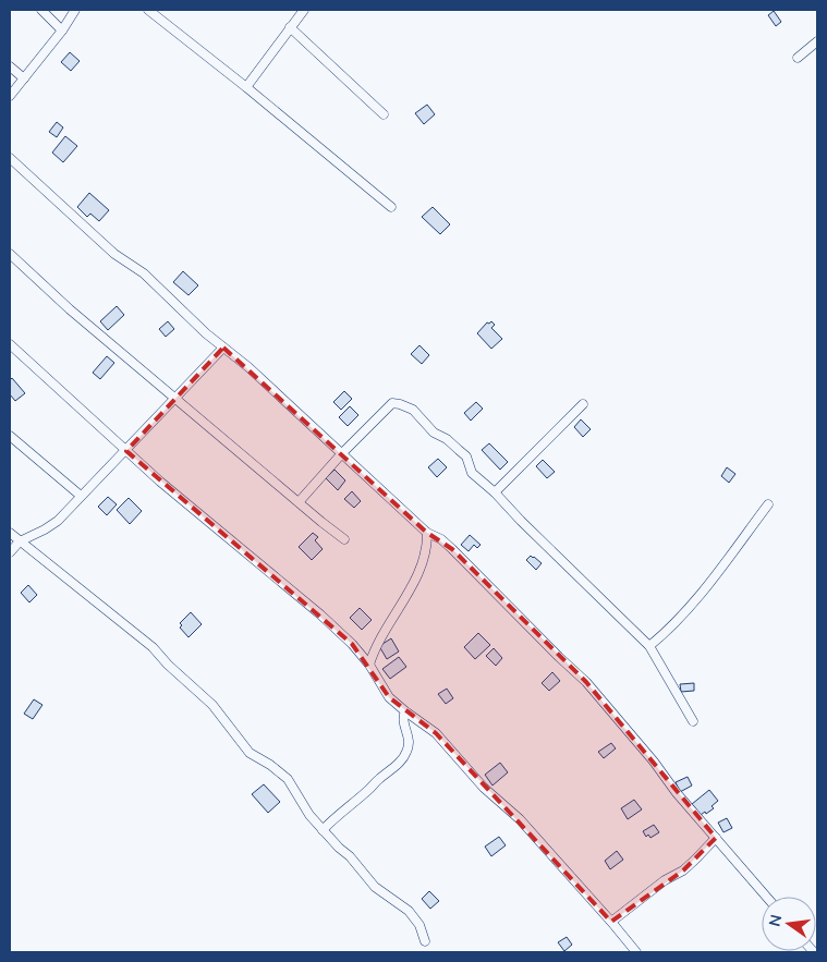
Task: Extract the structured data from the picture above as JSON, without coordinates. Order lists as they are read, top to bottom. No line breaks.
{"north":"left"}
